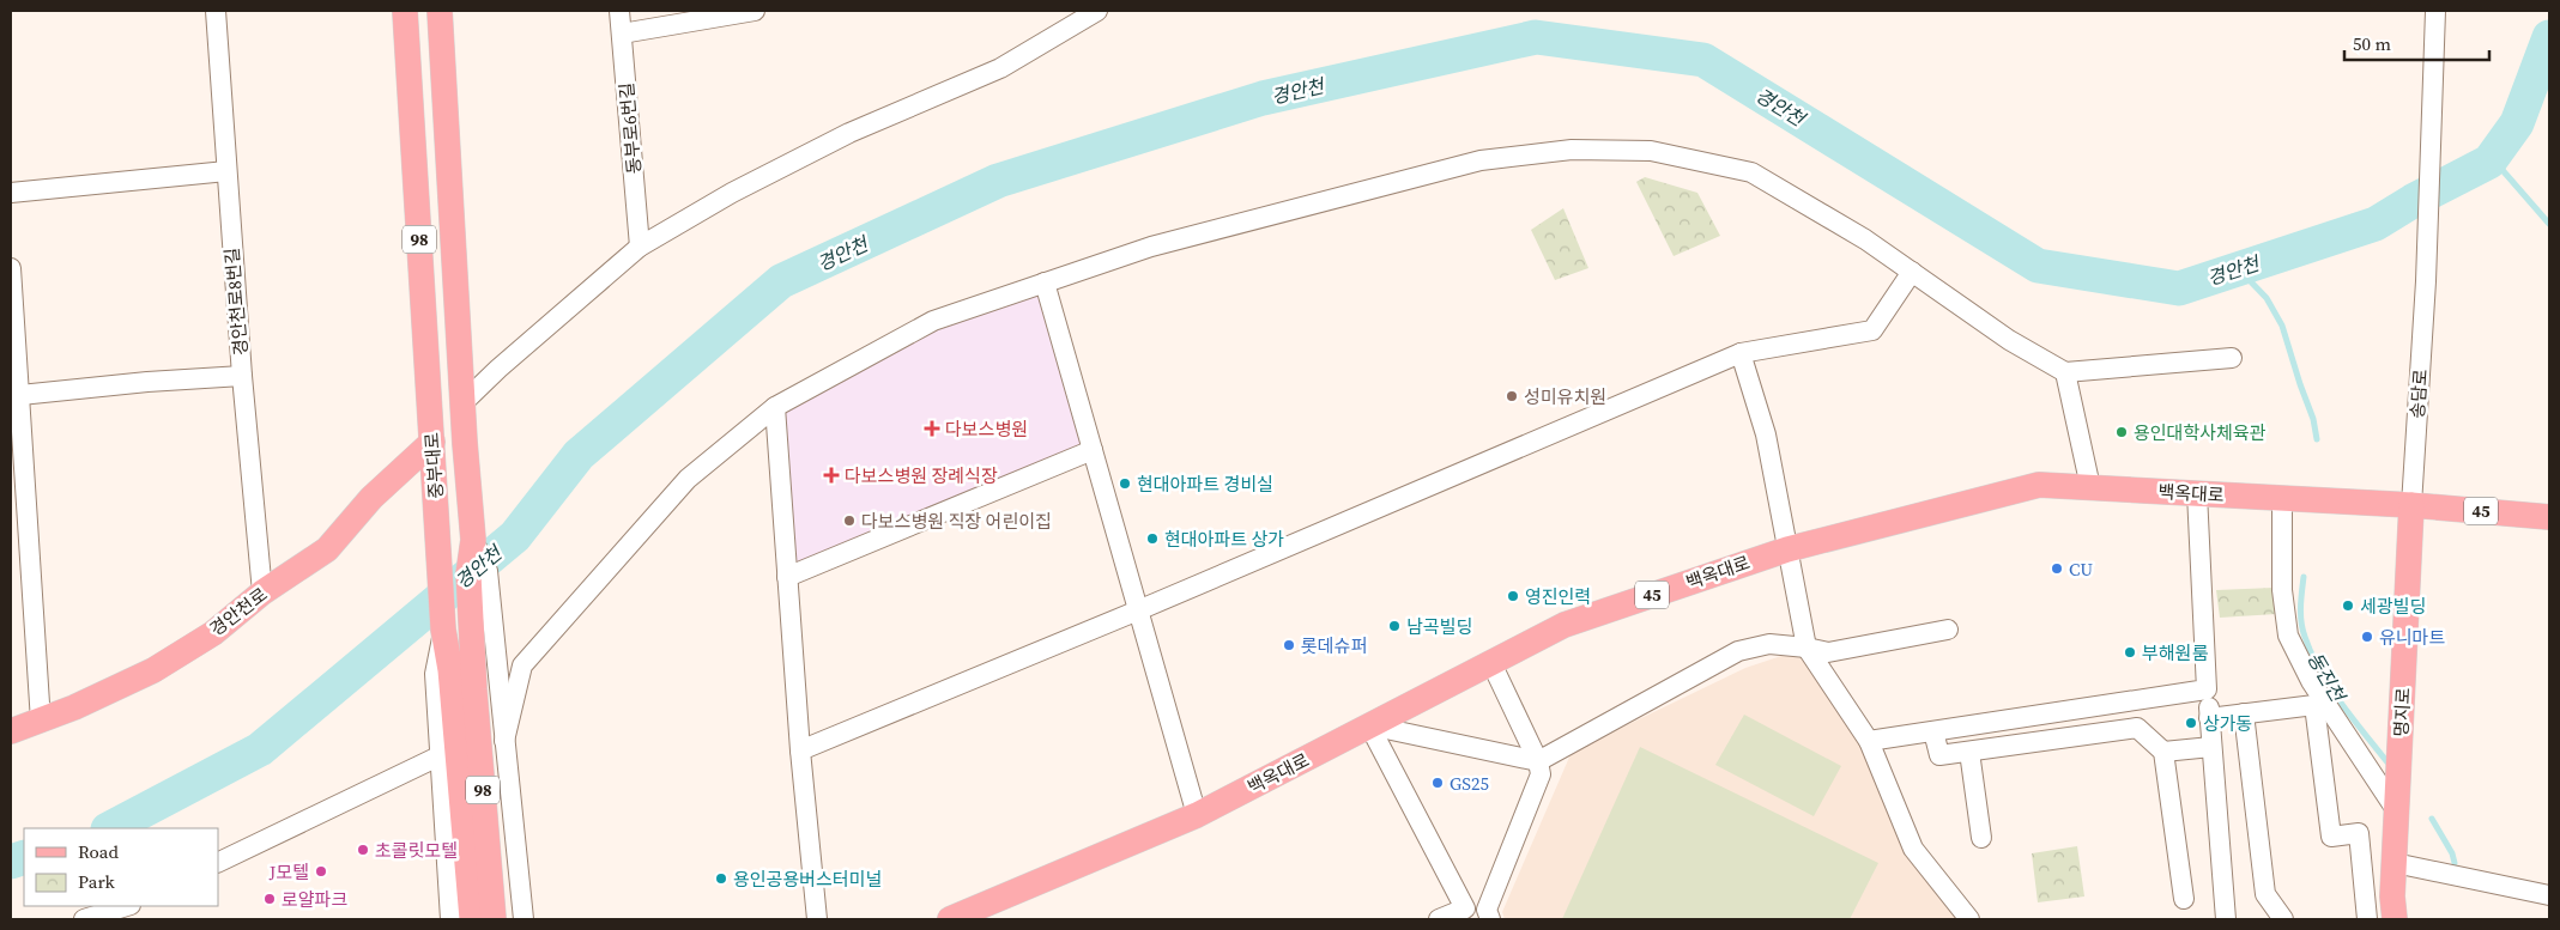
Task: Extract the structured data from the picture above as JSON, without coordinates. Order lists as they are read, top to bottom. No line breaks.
{"streets":{"main road":["98","중부대로","백옥대로","45","경안천로","명지로"],"street":["동부로6번길","경안천로8번길","송담로"]},"crossings":[["경안천로8번길","경안천로"],["송담로","백옥대로"],["송담로","명지로"],["중부대로","경안천로"],["백옥대로","명지로"]],"water":["경안천","동진천"],"places":{"other":["성미유치원","용인대학사체육관","현대아파트 경비실","다보스병원 직장 어린이집","현대아파트 상가","CU","영진인력","세광빌딩","남곡빌딩","유니마트","롯데슈퍼","부해원룸","상가동","GS25","초콜릿모텔","J모텔","용인공용버스터미널","로얄파크"],"health":["다보스병원","다보스병원 장례식장"]},"legend":["Road","Park"],"scale_bar":"50 m"}
